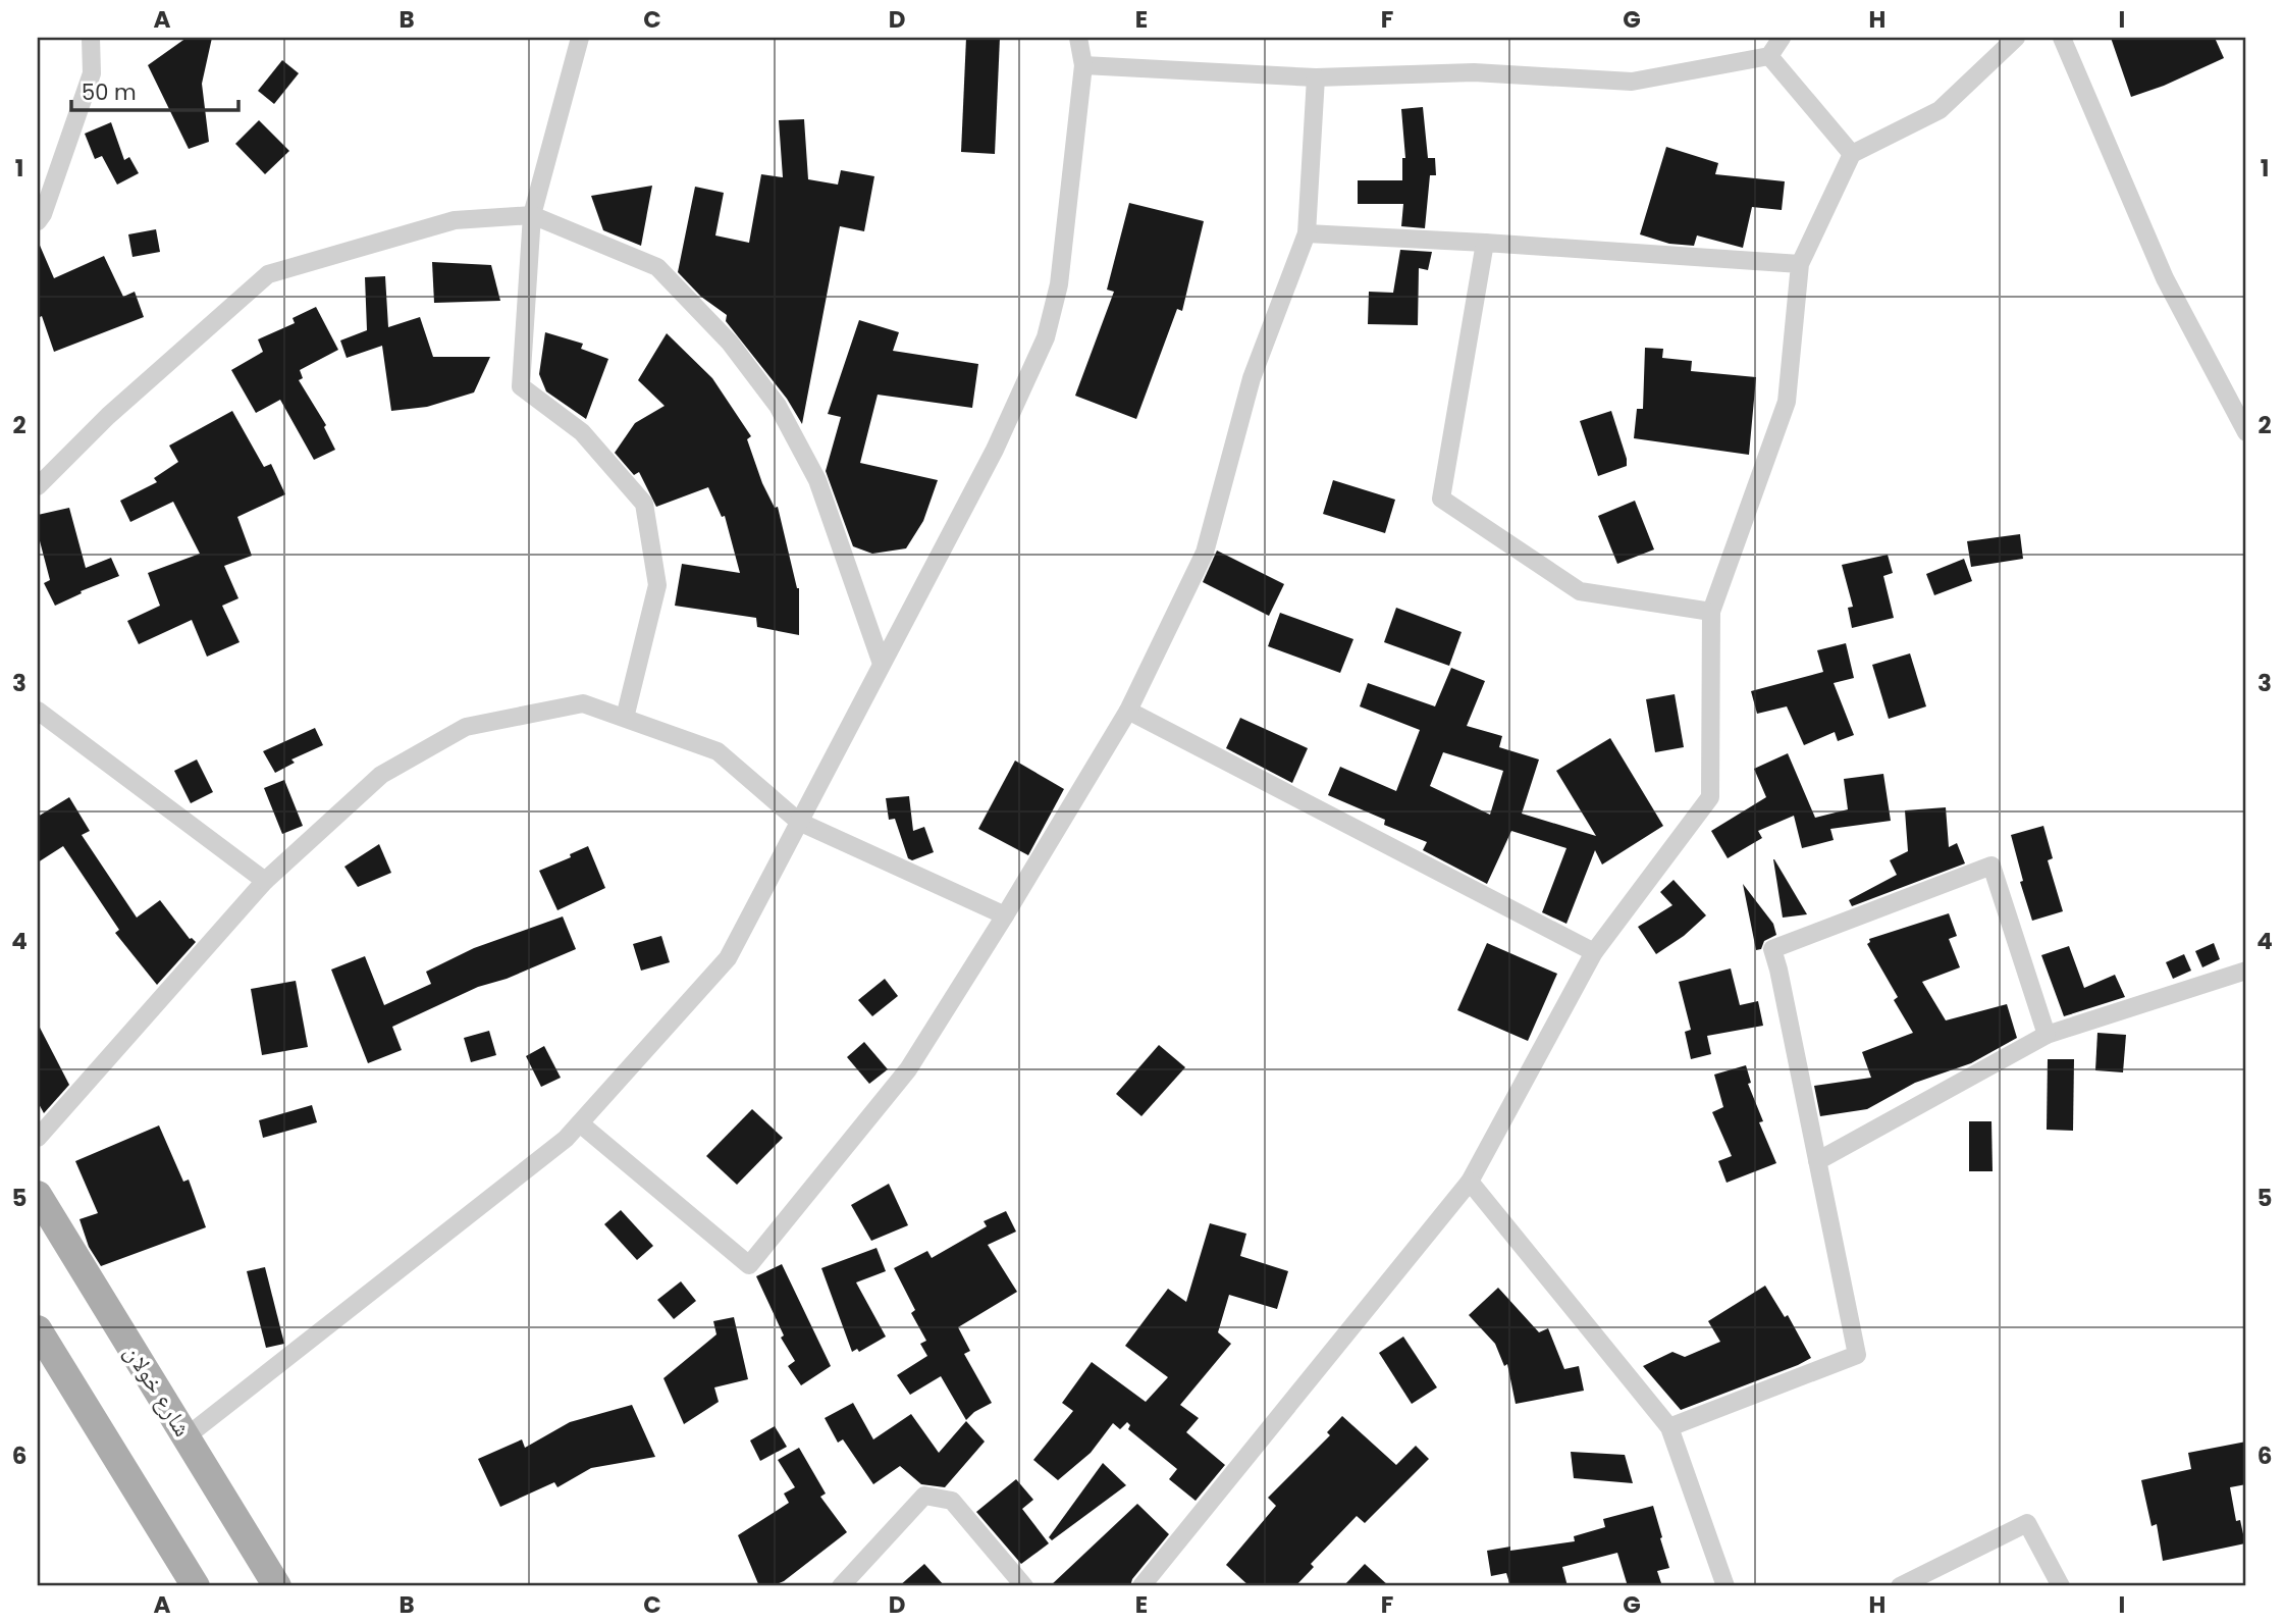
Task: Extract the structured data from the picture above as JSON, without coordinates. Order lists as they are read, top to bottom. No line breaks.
{"streets":{"main road":["شارع خولان"]},"scale_bar":"50 m","grid":{"columns":["A","B","C","D","E","F","G","H","I"],"rows":["1","2","3","4","5","6"]}}
